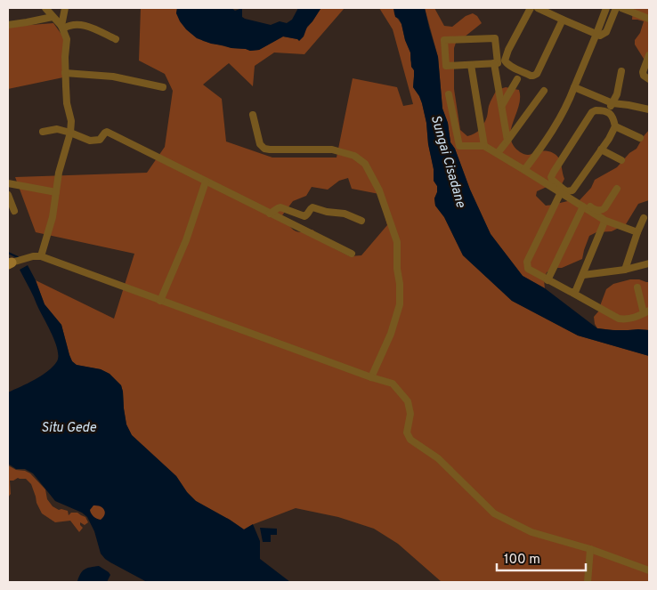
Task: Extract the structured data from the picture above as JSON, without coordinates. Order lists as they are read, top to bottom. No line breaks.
{"water":["Sungai Cisadane","Situ Gede"],"scale_bar":"100 m"}
